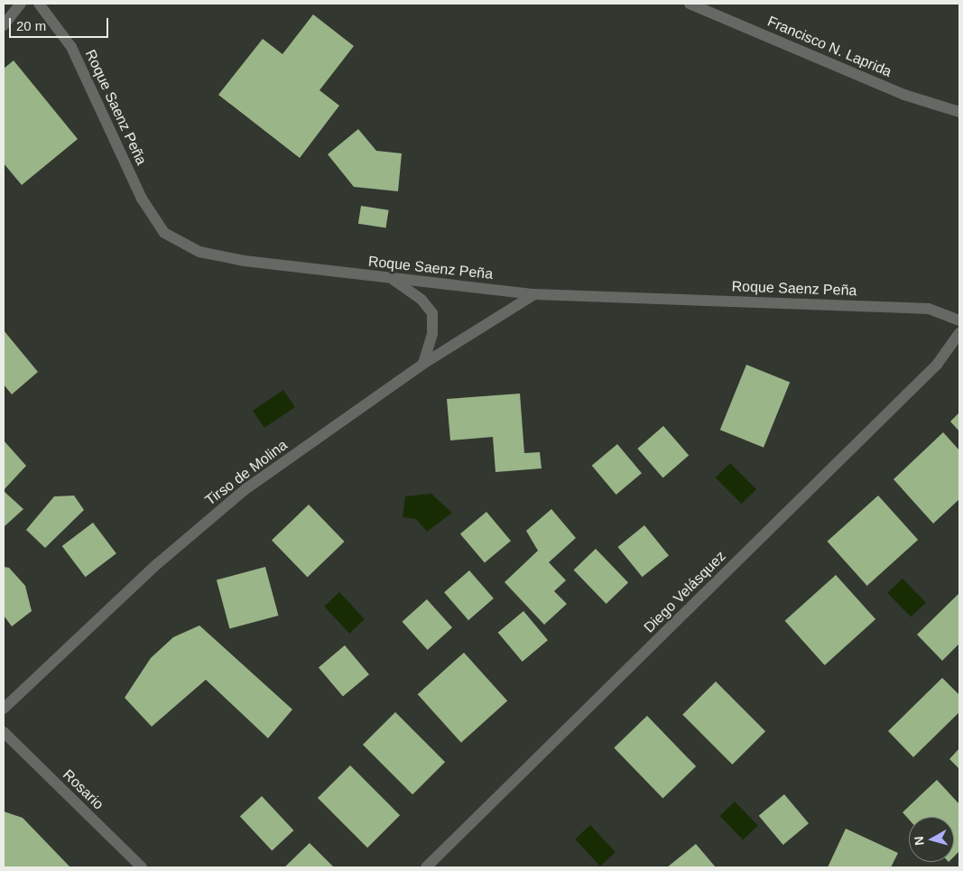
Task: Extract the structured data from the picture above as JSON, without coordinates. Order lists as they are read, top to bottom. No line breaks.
{"streets":{"street":["Francisco N. Laprida","Roque Saenz Peña","Tirso de Molina","Diego Velásquez","Rosario"]},"crossings":[["Roque Saenz Peña","Tirso de Molina"]],"scale_bar":"20 m","north":"left"}
